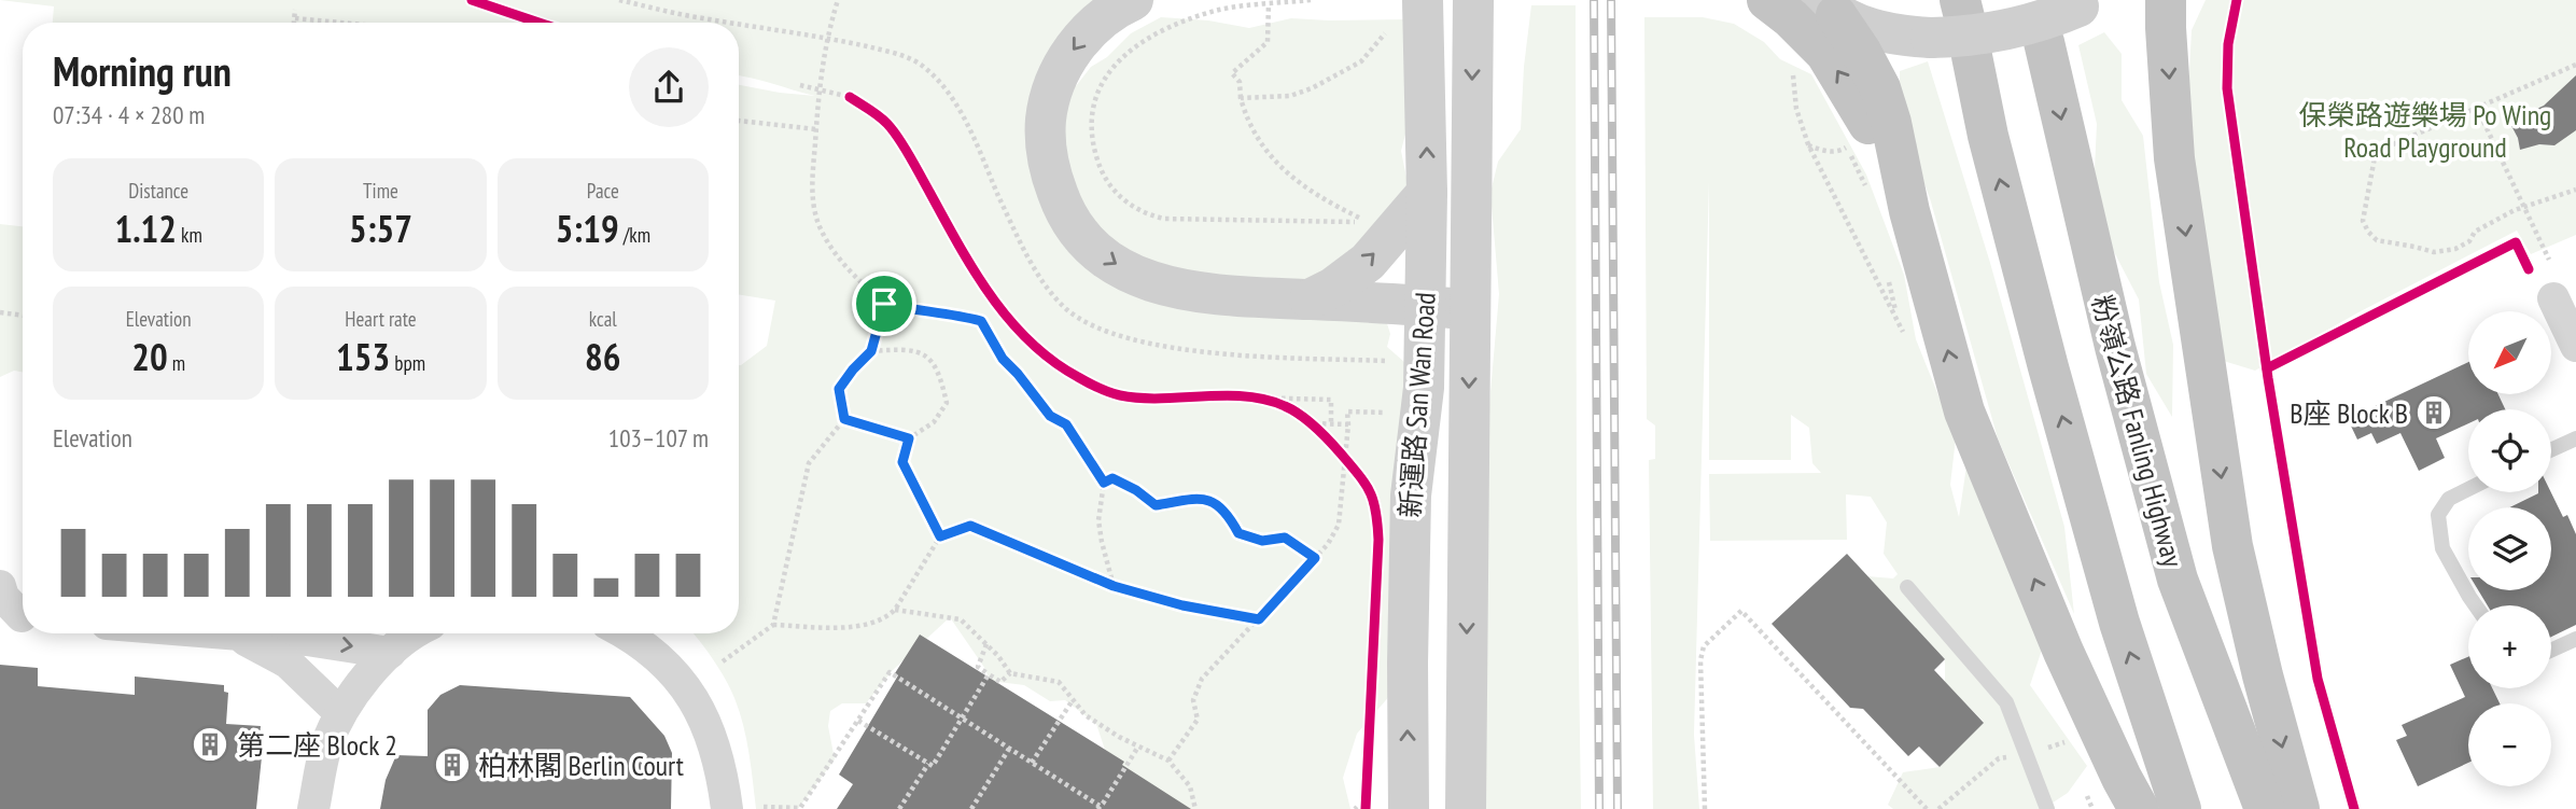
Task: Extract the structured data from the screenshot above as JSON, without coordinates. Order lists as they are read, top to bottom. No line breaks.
{"streets":{"highway":["粉嶺公路 Fanling Highway"],"street":["新運路 San Wan Road"]},"parks":["保榮路遊樂場 Po Wing Road Playground"],"places":{"building":["B座 Block B","第二座 Block 2","柏林閣 Berlin Court"]},"north":"bottom left","page":{"heading":["Morning run","07:34 · 4 × 280 m"],"stats":[["Distance","1.12 km"],["Time","5:57"],["Pace","5:19 /km"],["Elevation","20 m"],["Heart rate","153 bpm"],["kcal","86"]],"map_buttons":["+","−"],"chart":["Elevation","103–107 m"]}}
